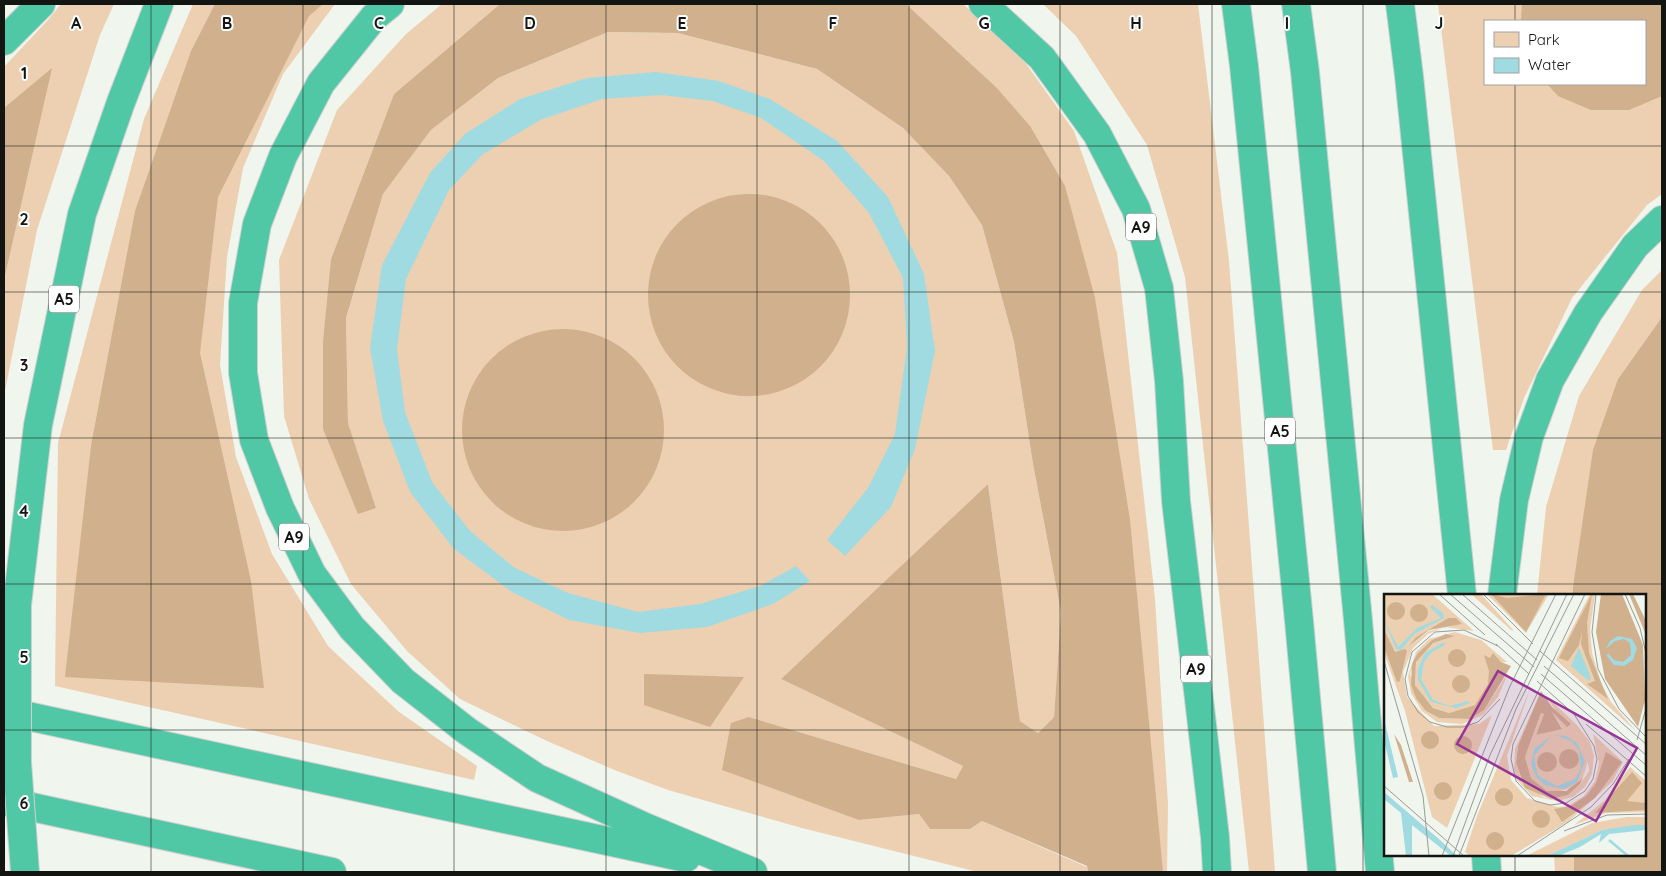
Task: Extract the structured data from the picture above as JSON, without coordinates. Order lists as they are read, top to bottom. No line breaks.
{"streets":{"highway":["A9","A5"]},"legend":["Park","Water"],"grid":{"columns":["A","B","C","D","E","F","G","H","I","J"],"rows":["1","2","3","4","5","6"]}}
